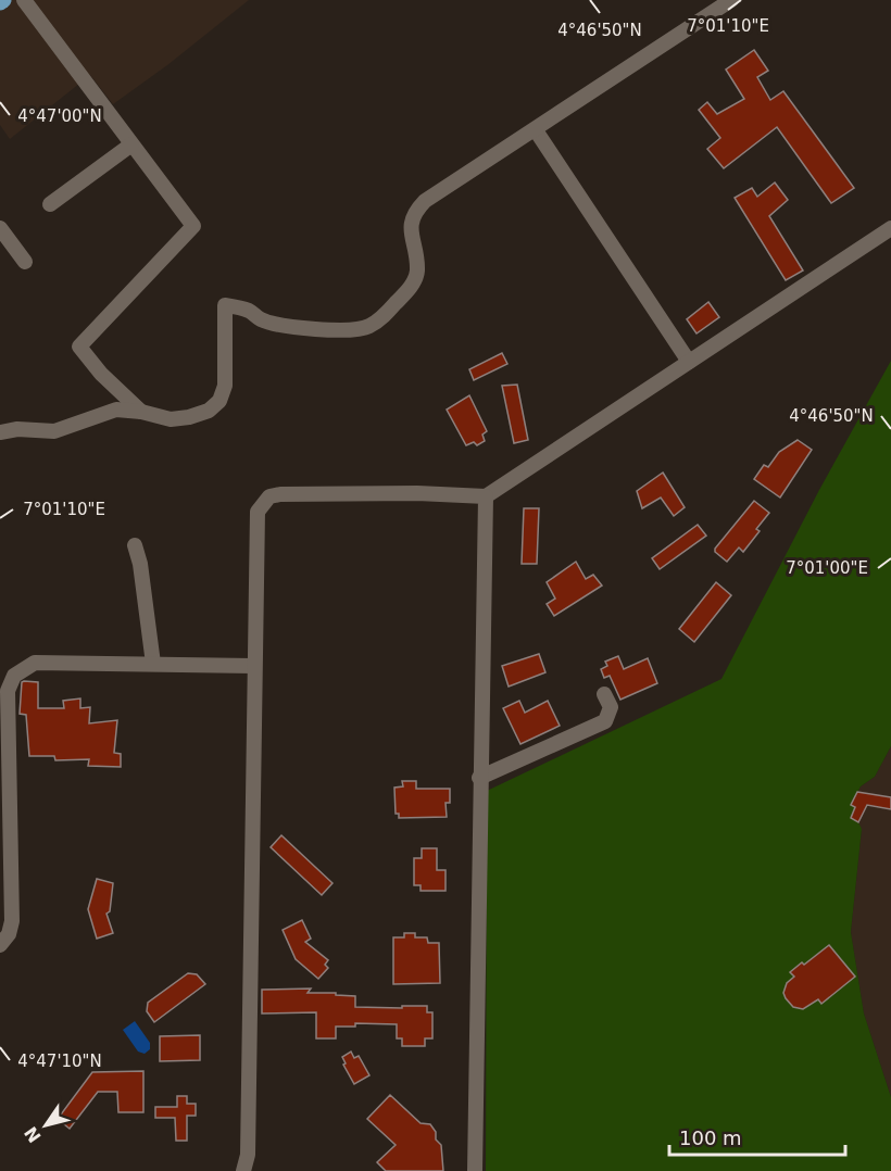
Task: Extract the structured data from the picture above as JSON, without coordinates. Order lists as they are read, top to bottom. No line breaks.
{"scale_bar":"100 m","north":"bottom left","coordinates":["7°01'10\"E","4°46'50\"N","4°47'00\"N","7°01'00\"E","4°47'10\"N"]}
